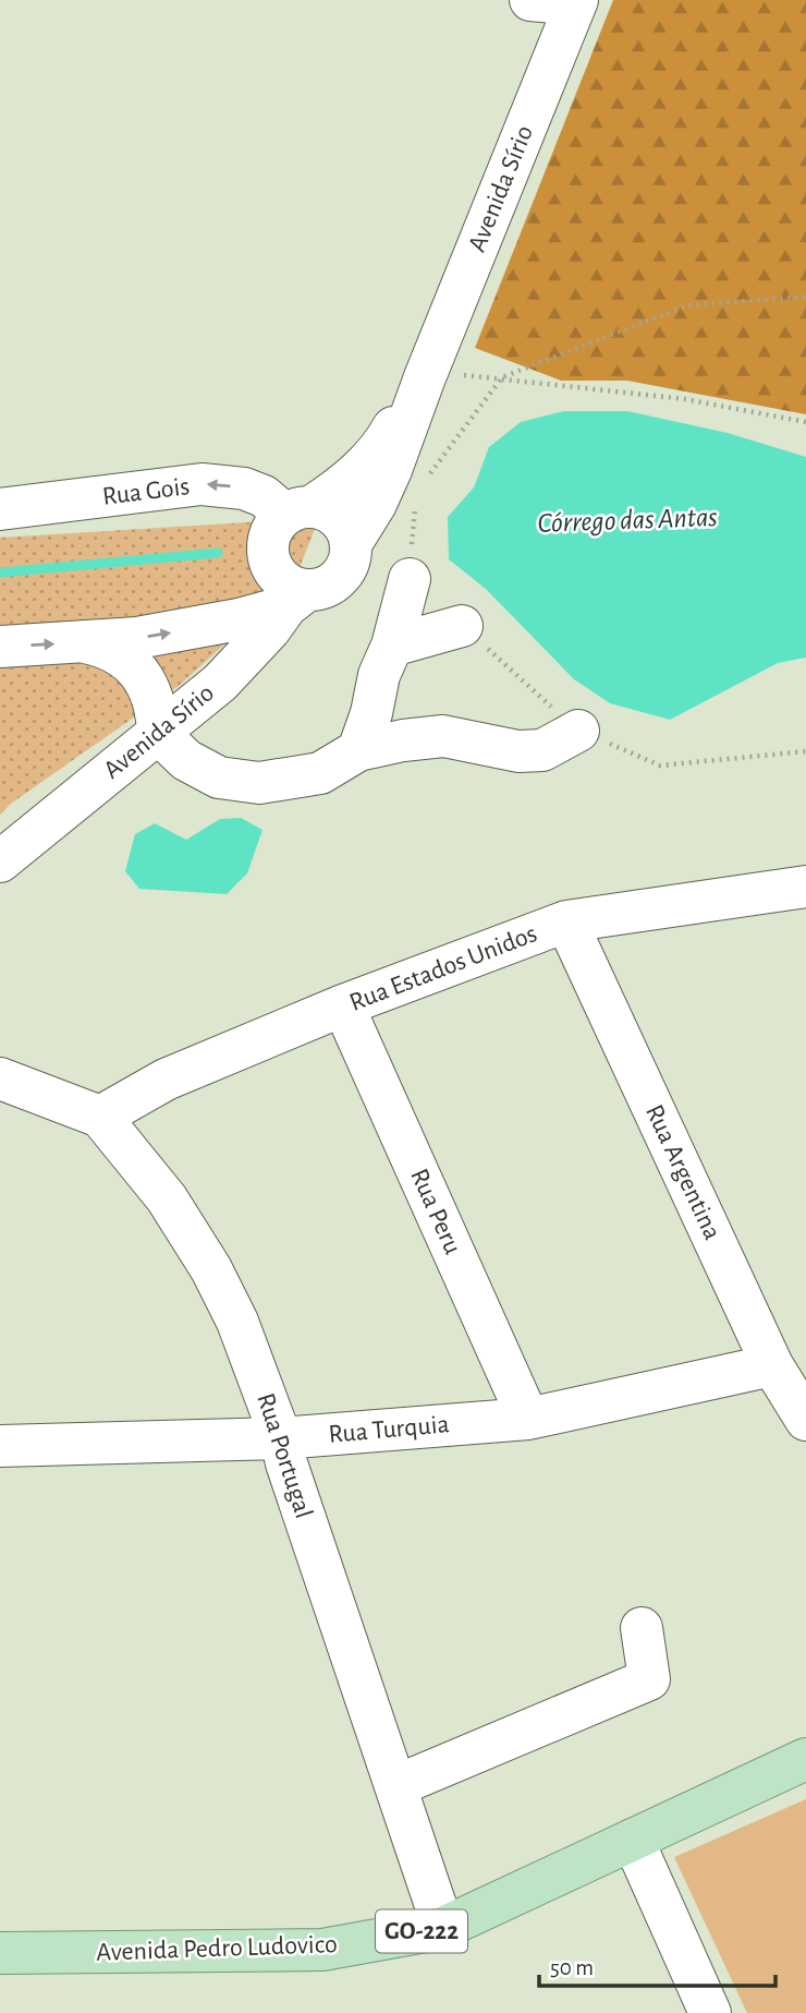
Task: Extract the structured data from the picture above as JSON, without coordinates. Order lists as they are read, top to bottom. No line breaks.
{"streets":{"main road":["GO-222","Avenida Pedro Ludovico"],"street":["Avenida Sírio","Rua Gois","Rua Estados Unidos","Rua Argentina","Rua Peru","Rua Turquia","Rua Portugal"]},"crossings":[["Avenida Sírio","Rua Gois"],["Rua Estados Unidos","Rua Argentina"],["Rua Estados Unidos","Rua Peru"],["Rua Estados Unidos","Rua Portugal"],["Rua Argentina","Rua Turquia"],["Rua Peru","Rua Turquia"],["Rua Turquia","Rua Portugal"],["Rua Portugal","Avenida Pedro Ludovico"]],"water":["Córrego das Antas"],"scale_bar":"50 m"}
